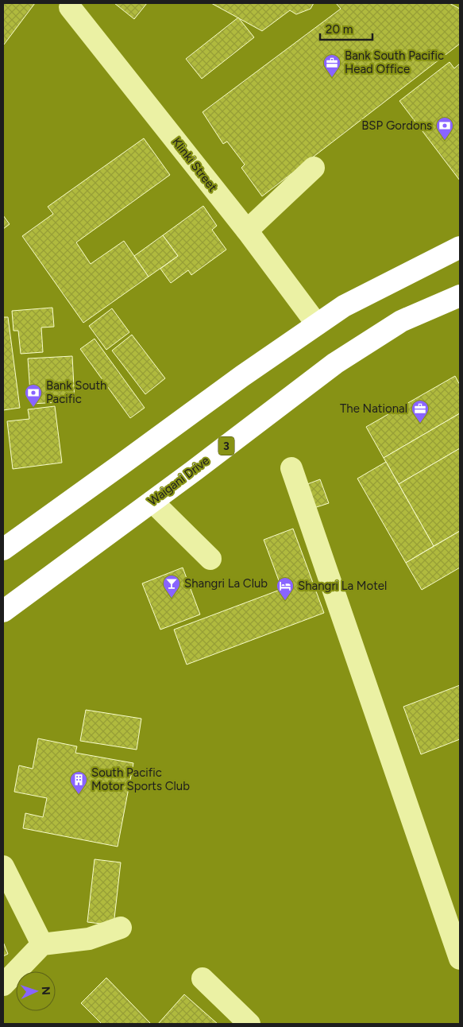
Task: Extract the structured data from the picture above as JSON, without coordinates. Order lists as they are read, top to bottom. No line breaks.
{"streets":{"highway":["3","Waigani Drive"],"street":["Klinki Street"]},"places":{"office":["Bank South Pacific Head Office","The National"],"bank":["BSP Gordons","Bank South Pacific"],"bar":["Shangri La Club"],"hotel":["Shangri La Motel"],"building":["South Pacific Motor Sports Club"]},"scale_bar":"20 m","north":"right"}
